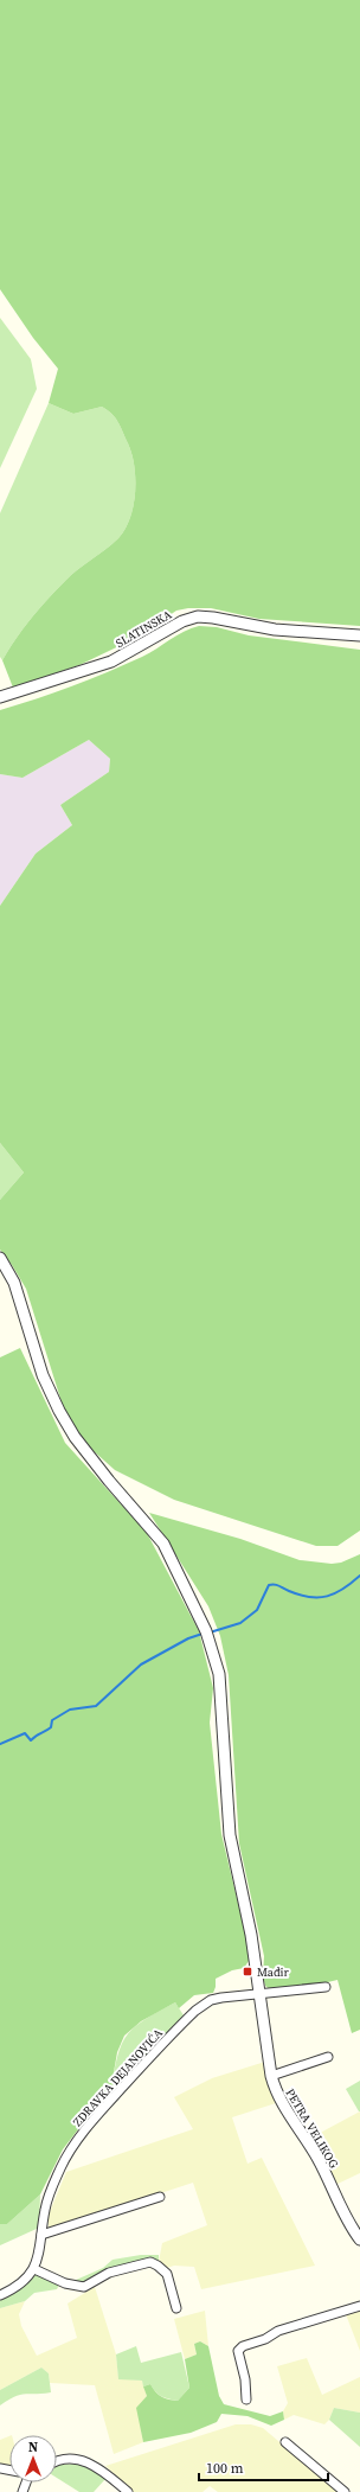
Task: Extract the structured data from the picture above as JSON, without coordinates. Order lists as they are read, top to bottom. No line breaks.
{"streets":{"street":["SLATINSKA","ZDRAVKA DEJANOVIĆA","PETRA VELIKOG"]},"crossings":[["ZDRAVKA DEJANOVIĆA","PETRA VELIKOG"]],"places":{"transit":["Mađir"]},"scale_bar":"100 m","north":"top"}
